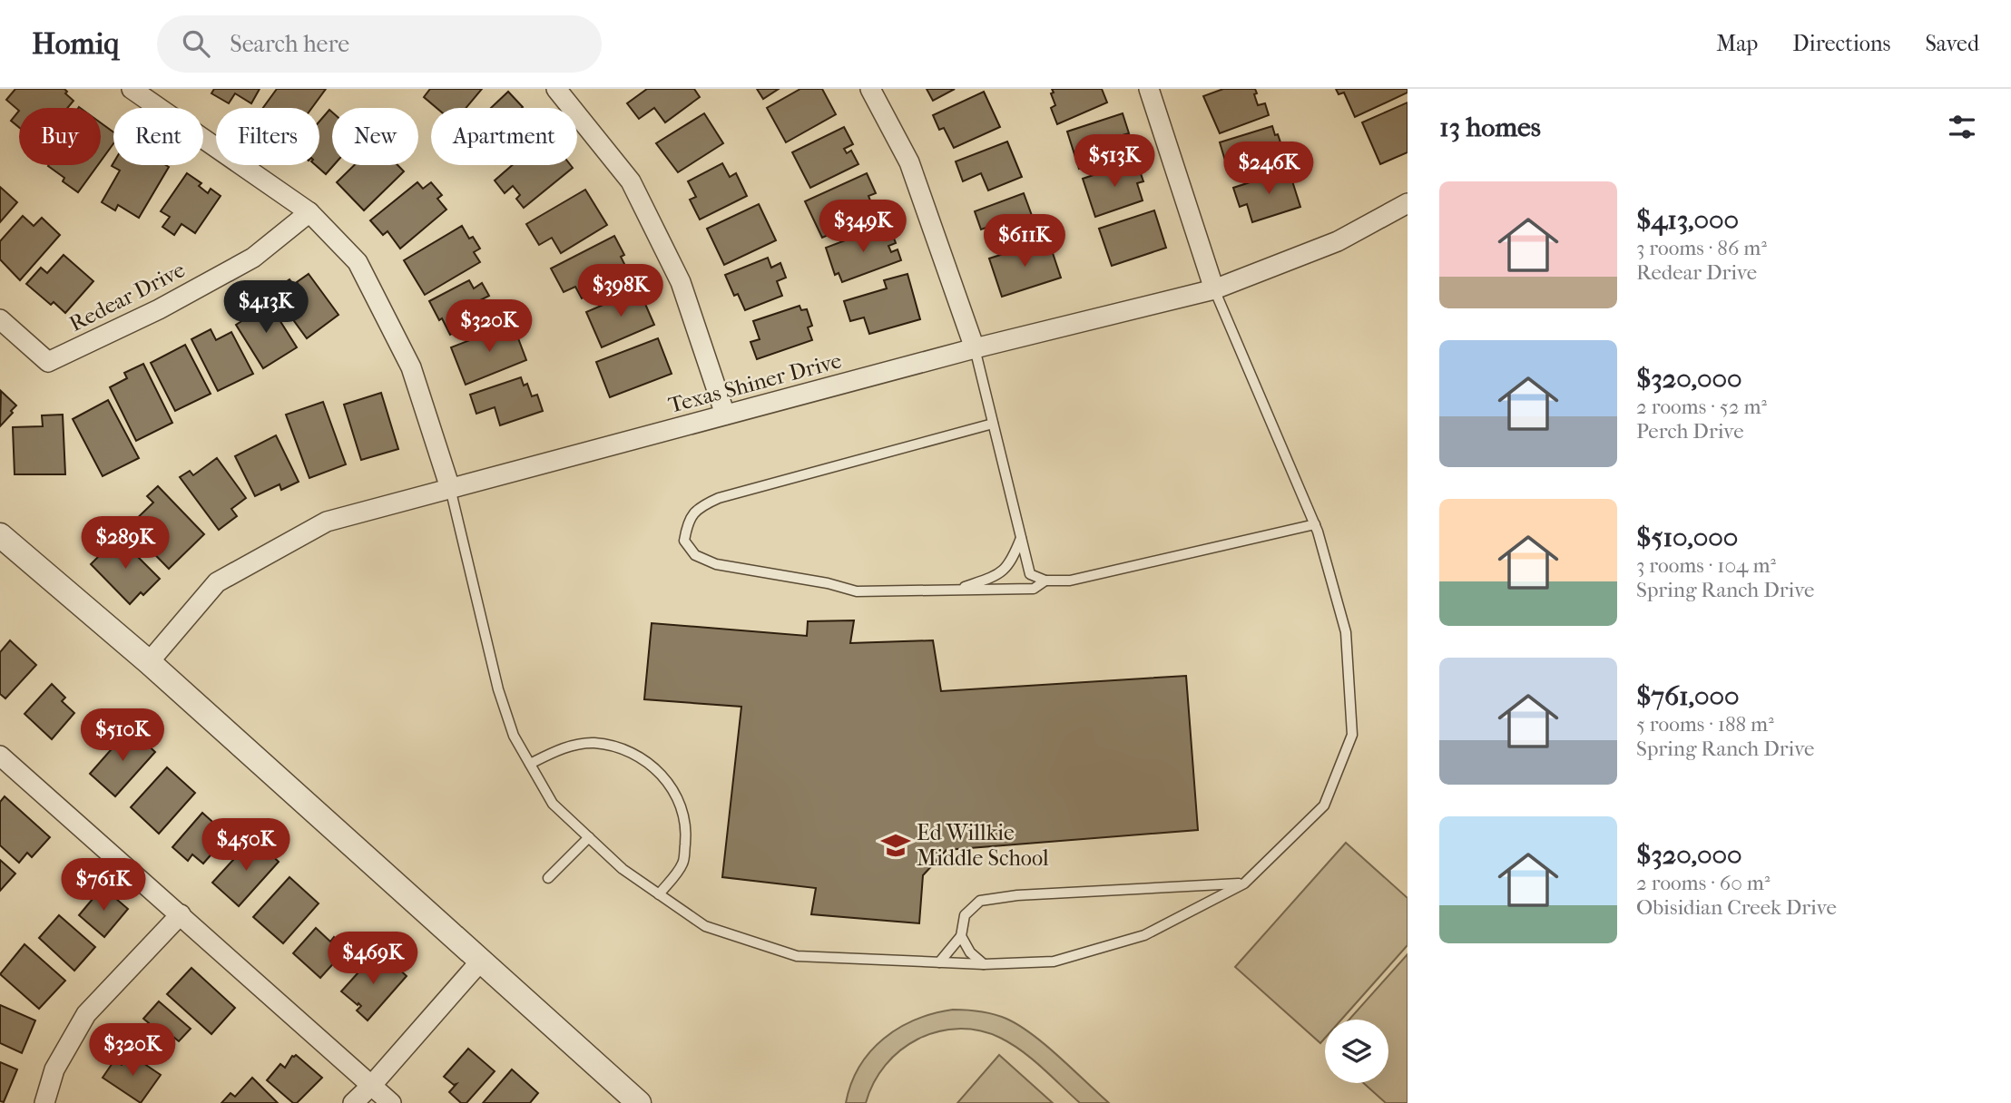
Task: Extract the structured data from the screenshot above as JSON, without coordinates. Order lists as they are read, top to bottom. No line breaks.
{"streets":{"street":["Redear Drive","Texas Shiner Drive"]},"places":{"school or university":["Ed Willkie Middle School"]},"page":{"header":"Homiq","search":"Search here","nav":["Map","Directions","Saved"],"heading":"13 homes","chip":["Buy","Rent","Filters","New","Apartment"],"price":["$513K","$246K","$349K","$611K","$398K","$413K","$320K","$289K","$510K","$450K","$761K","$469K","$320K"],"list":[{"name":"$413,000","note":"3 rooms · 86 m² · Redear Drive"},{"name":"$320,000","note":"2 rooms · 52 m² · Perch Drive"},{"name":"$510,000","note":"3 rooms · 104 m² · Spring Ranch Drive"},{"name":"$761,000","note":"5 rooms · 188 m² · Spring Ranch Drive"},{"name":"$320,000","note":"2 rooms · 60 m² · Obisidian Creek Drive"}]}}
